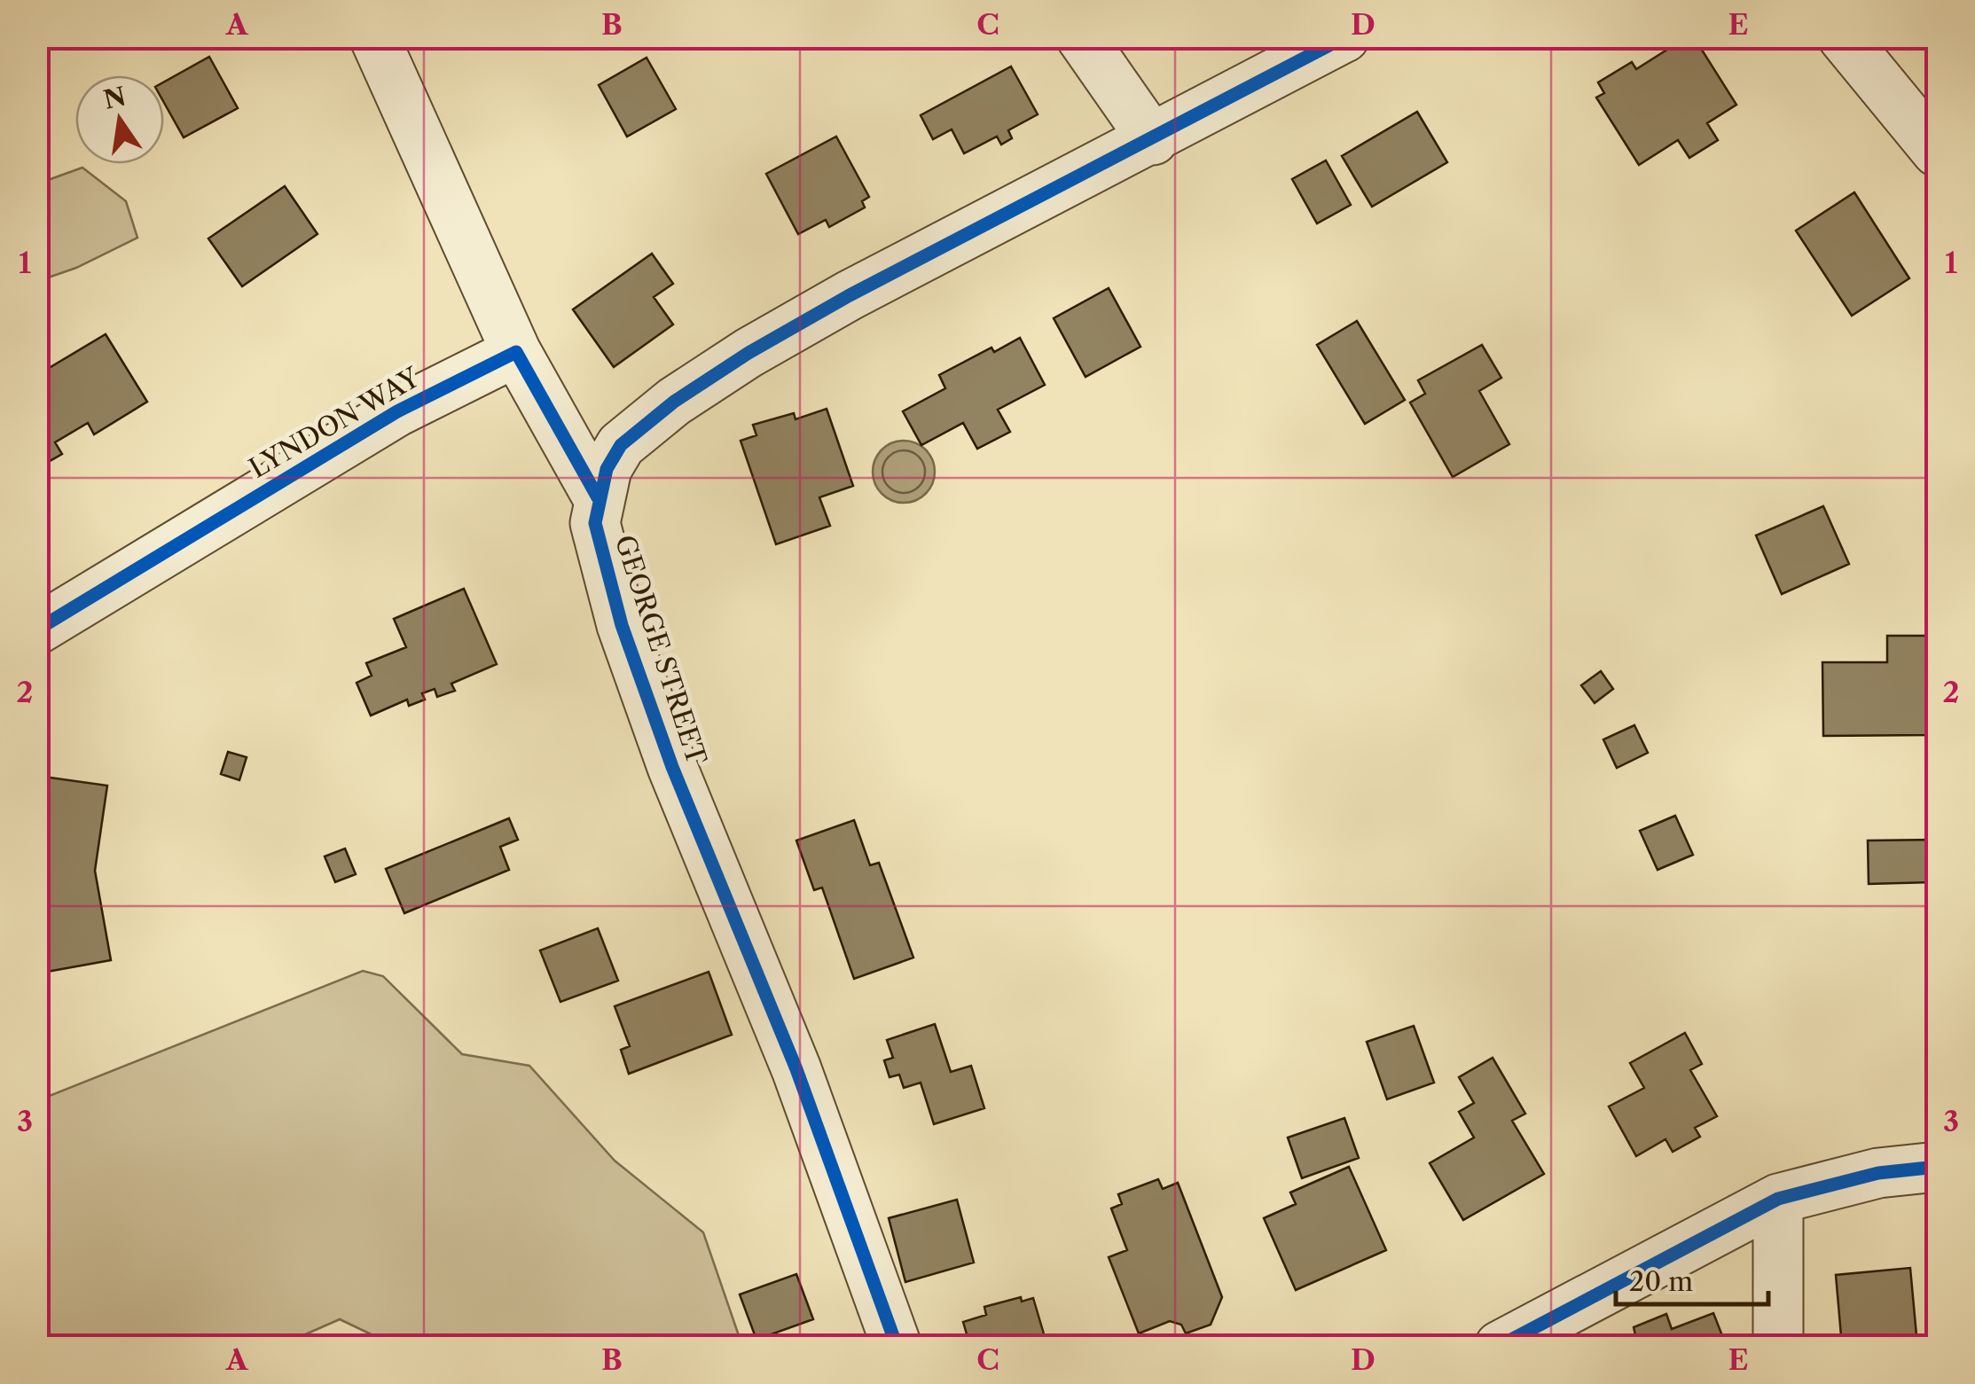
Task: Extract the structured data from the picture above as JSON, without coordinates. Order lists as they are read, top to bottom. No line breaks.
{"streets":{"street":["LYNDON WAY","GEORGE STREET"]},"scale_bar":"20 m","north":"top","grid":{"columns":["A","B","C","D","E"],"rows":["1","2","3"]}}
